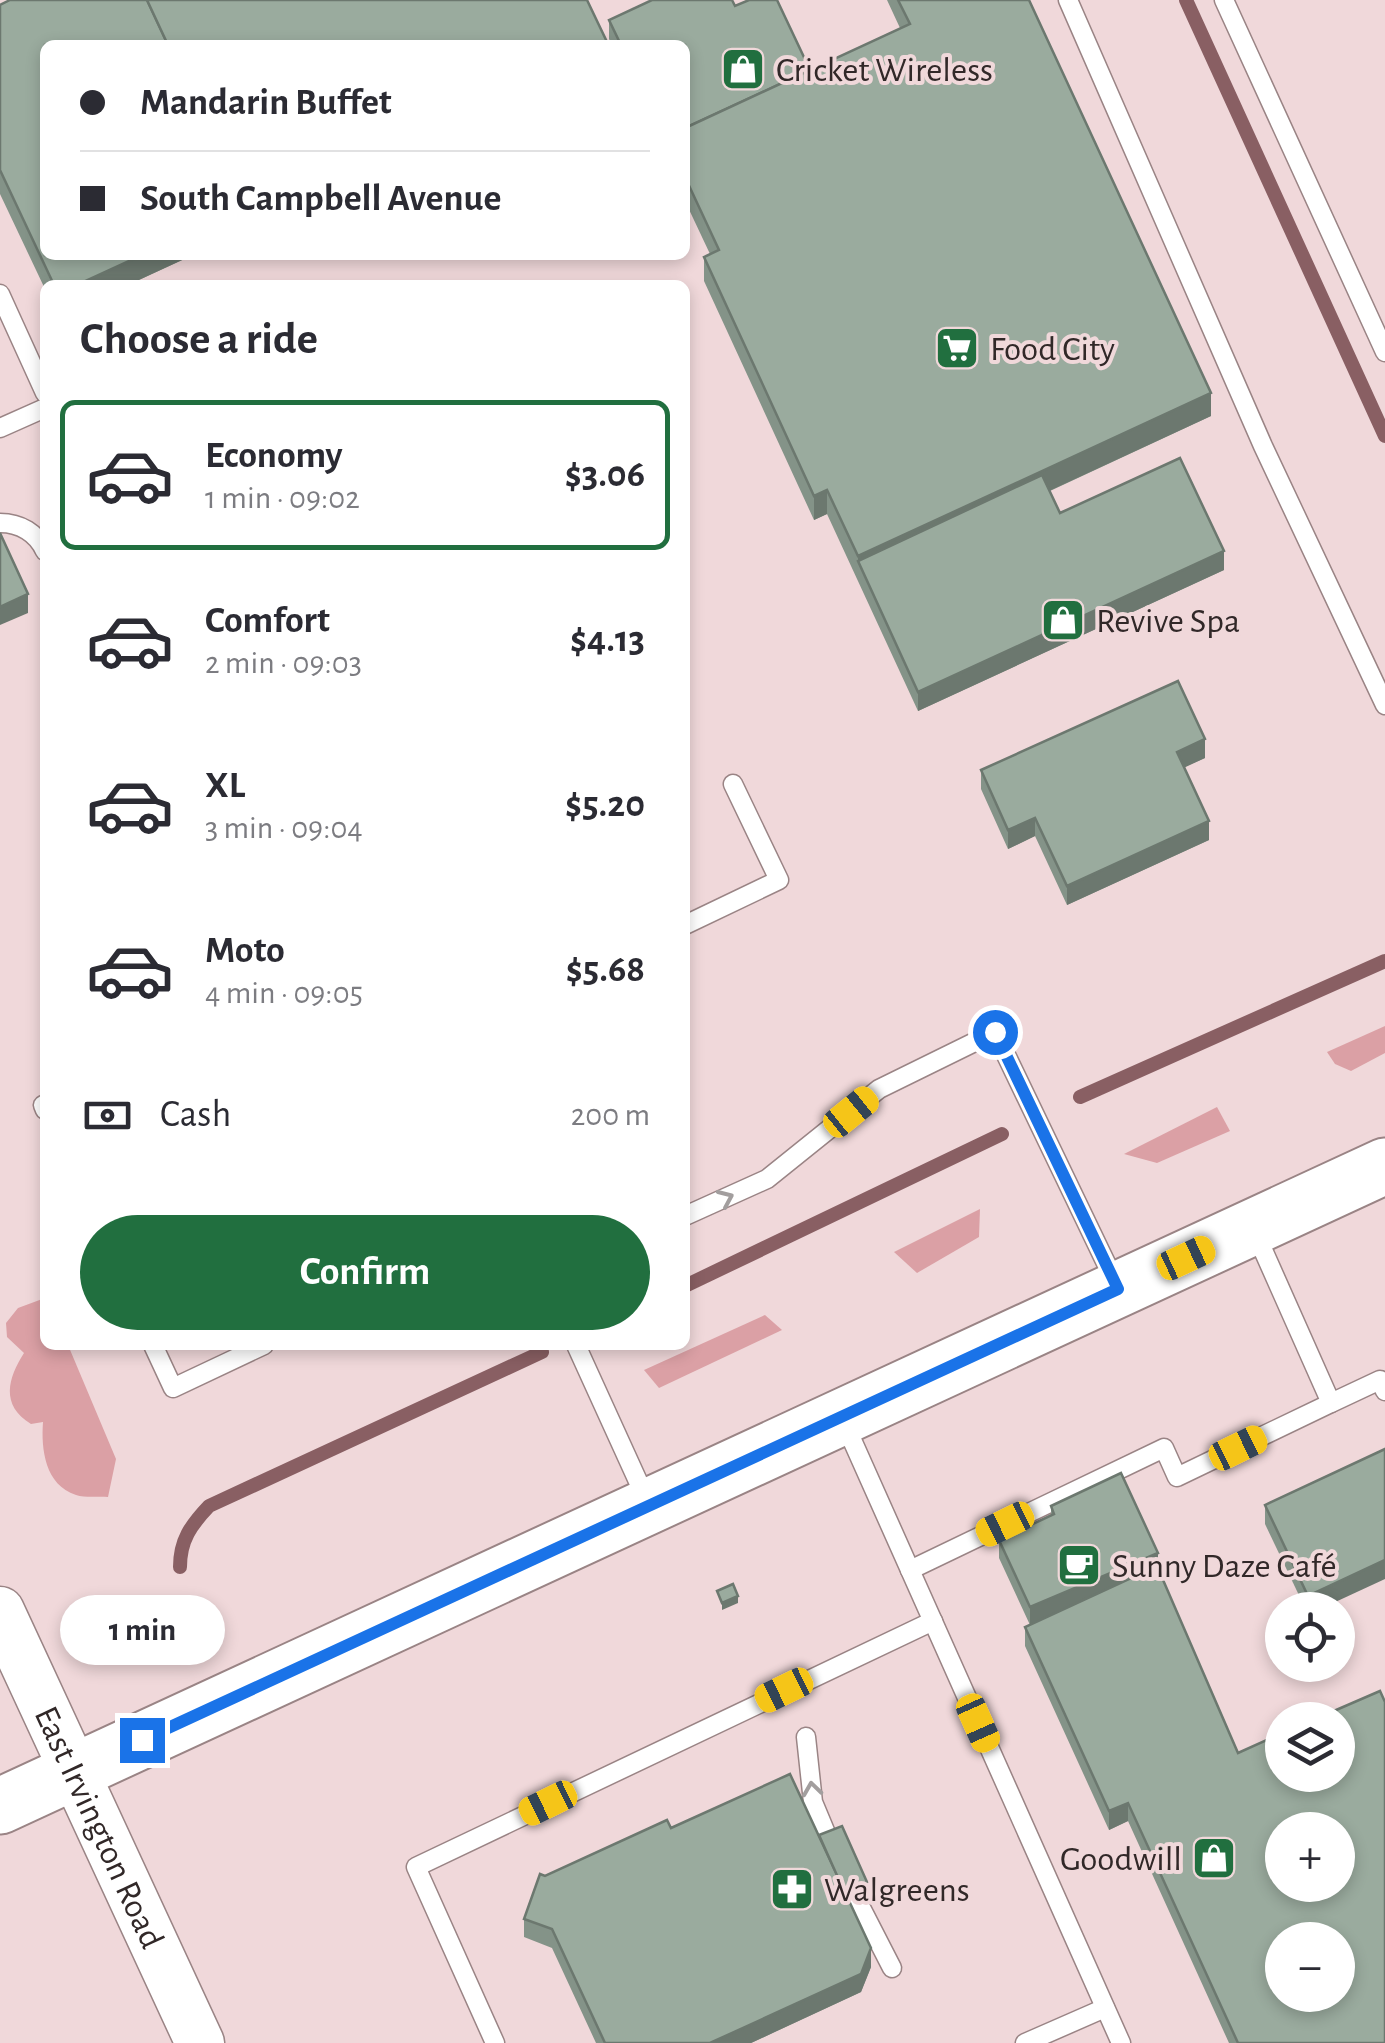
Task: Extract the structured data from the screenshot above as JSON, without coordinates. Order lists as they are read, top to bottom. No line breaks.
{"streets":{"main road":["East Irvington Road"]},"places":{"shop":["Cricket Wireless","Revive Spa","Goodwill"],"supermarket":["Food City"],"cafe":["Sunny Daze Café"],"pharmacy":["Walgreens"]},"page":{"banner":["Mandarin Buffet","South Campbell Avenue"],"heading":"Choose a ride","list":[{"name":"Economy","note":"1 min · 09:02","value":"$3.06"},{"name":"Comfort","note":"2 min · 09:03","value":"$4.13"},{"name":"XL","note":"3 min · 09:04","value":"$5.20"},{"name":"Moto","note":"4 min · 09:05","value":"$5.68"}],"pay":["Cash","200 m"],"buttons":"Confirm","map_buttons":["+","−"],"bubble":"1 min"}}
